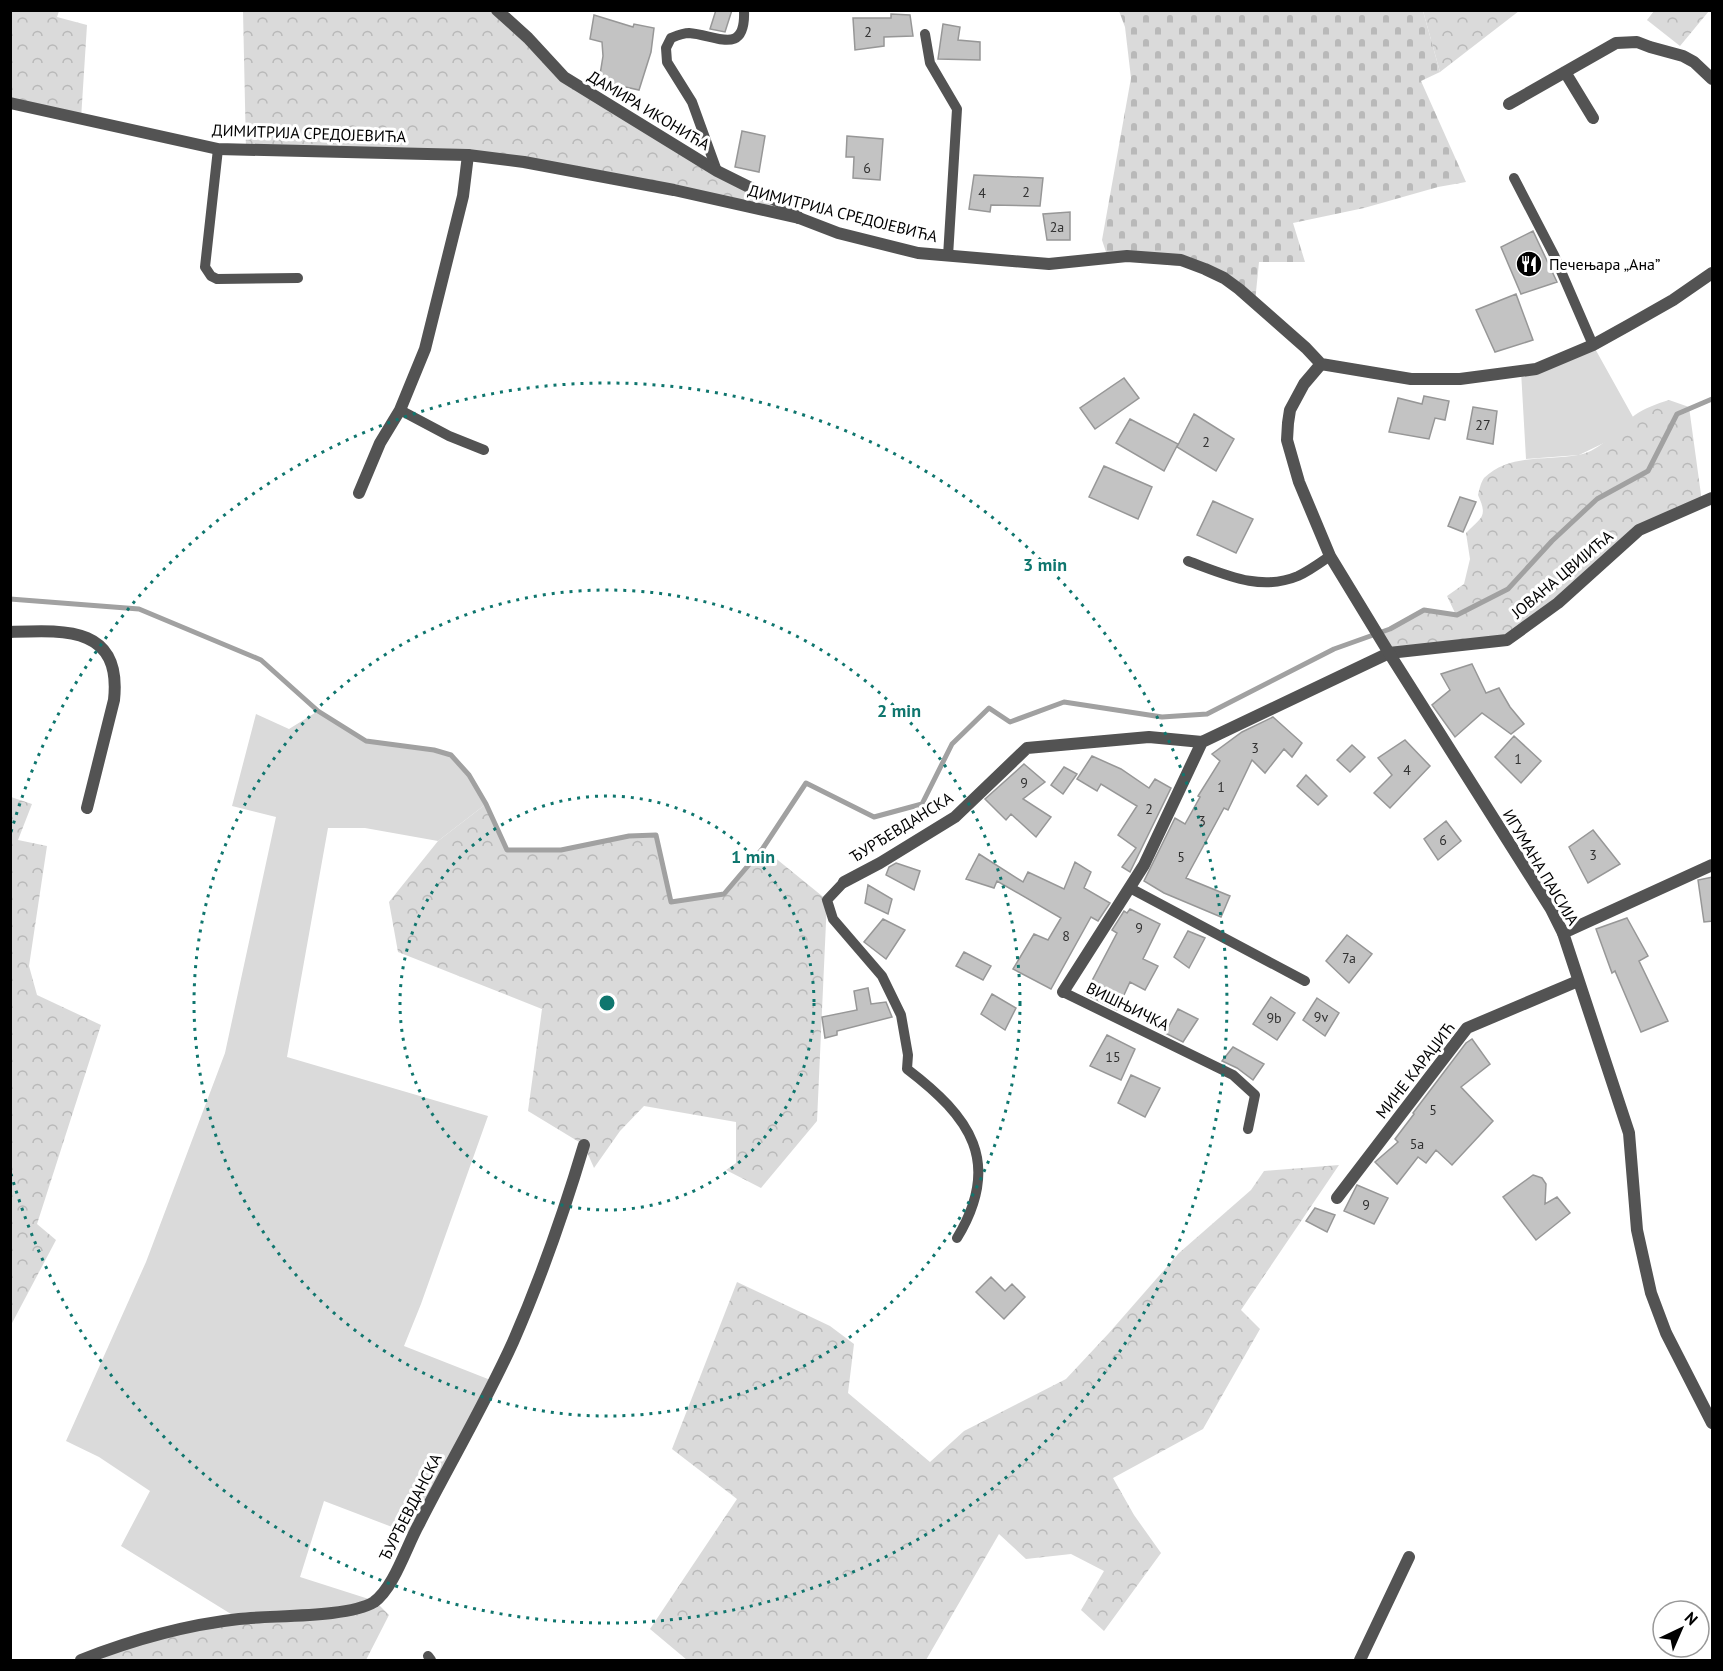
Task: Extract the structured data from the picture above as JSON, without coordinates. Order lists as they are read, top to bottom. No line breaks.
{"streets":{"street":["ДАМИРА ИКОНИЋА","ДИМИТРИЈА СРЕДОЈЕВИЋА","ЈОВАНА ЦВИЈИЋА","ЂУРЂЕВДАНСКА","ИГУМАНА ПАЈСИЈА","ВИШЊИЧКА","МИНЕ КАРАЏИЋ"]},"crossings":[["ДАМИРА ИКОНИЋА","ДИМИТРИЈА СРЕДОЈЕВИЋА"],["ДИМИТРИЈА СРЕДОЈЕВИЋА","ИГУМАНА ПАЈСИЈА"],["ЈОВАНА ЦВИЈИЋА","ИГУМАНА ПАЈСИЈА"],["ЂУРЂЕВДАНСКА","ВИШЊИЧКА"],["ИГУМАНА ПАЈСИЈА","МИНЕ КАРАЏИЋ"]],"places":{"restaurant":["Печењара „Ана”"]},"house_numbers":["2","6","2","4","2a","27","2","3","1","4","9","1","2","3","6","3","5","9","8","7a","9v","9b","15","5","5a","9"],"north":"top right","rings":["3 min","2 min","1 min"]}
